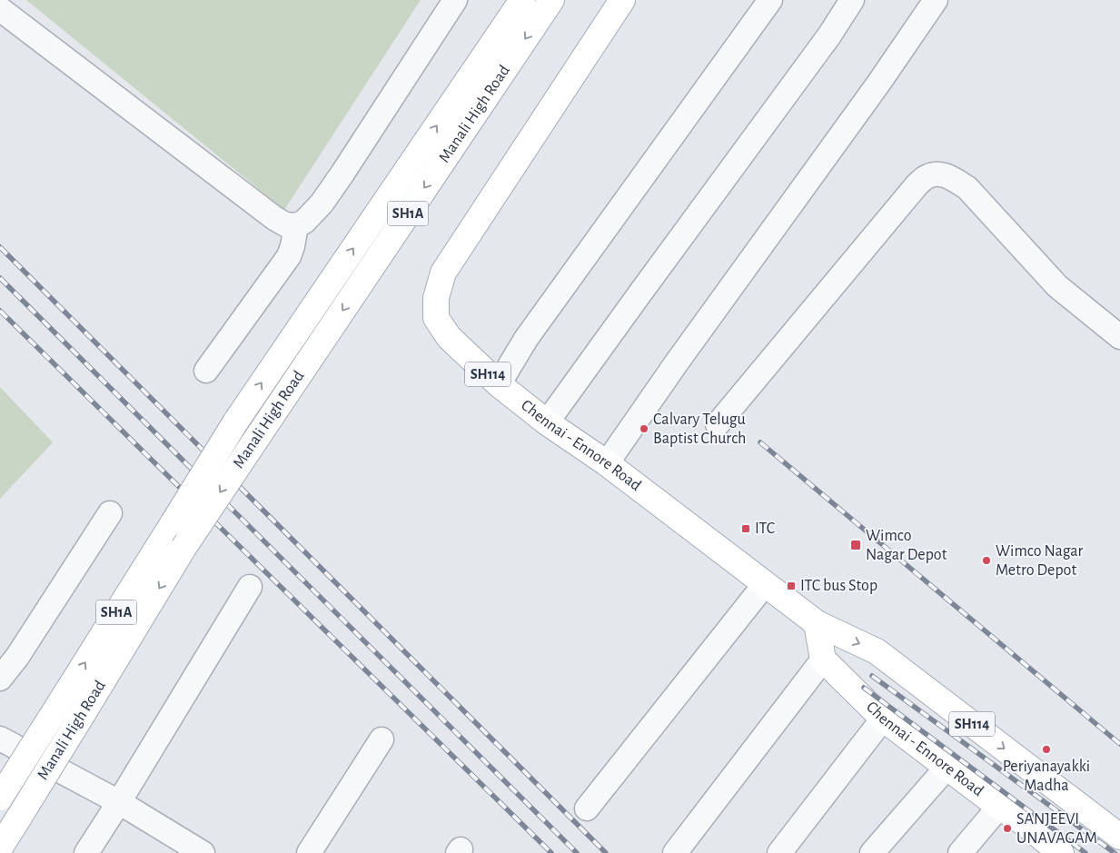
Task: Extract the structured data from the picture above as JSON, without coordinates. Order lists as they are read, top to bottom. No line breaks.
{"streets":{"main road":["Manali High Road","SH1A","SH114","Chennai - Ennore Road"]},"places":{"other":["Calvary Telugu Baptist Church","Wimco Nagar Metro Depot","Periyanayakki Madha","SANJEEVI UNAVAGAM"],"transit":["ITC","Wimco Nagar Depot","ITC bus Stop"]}}
